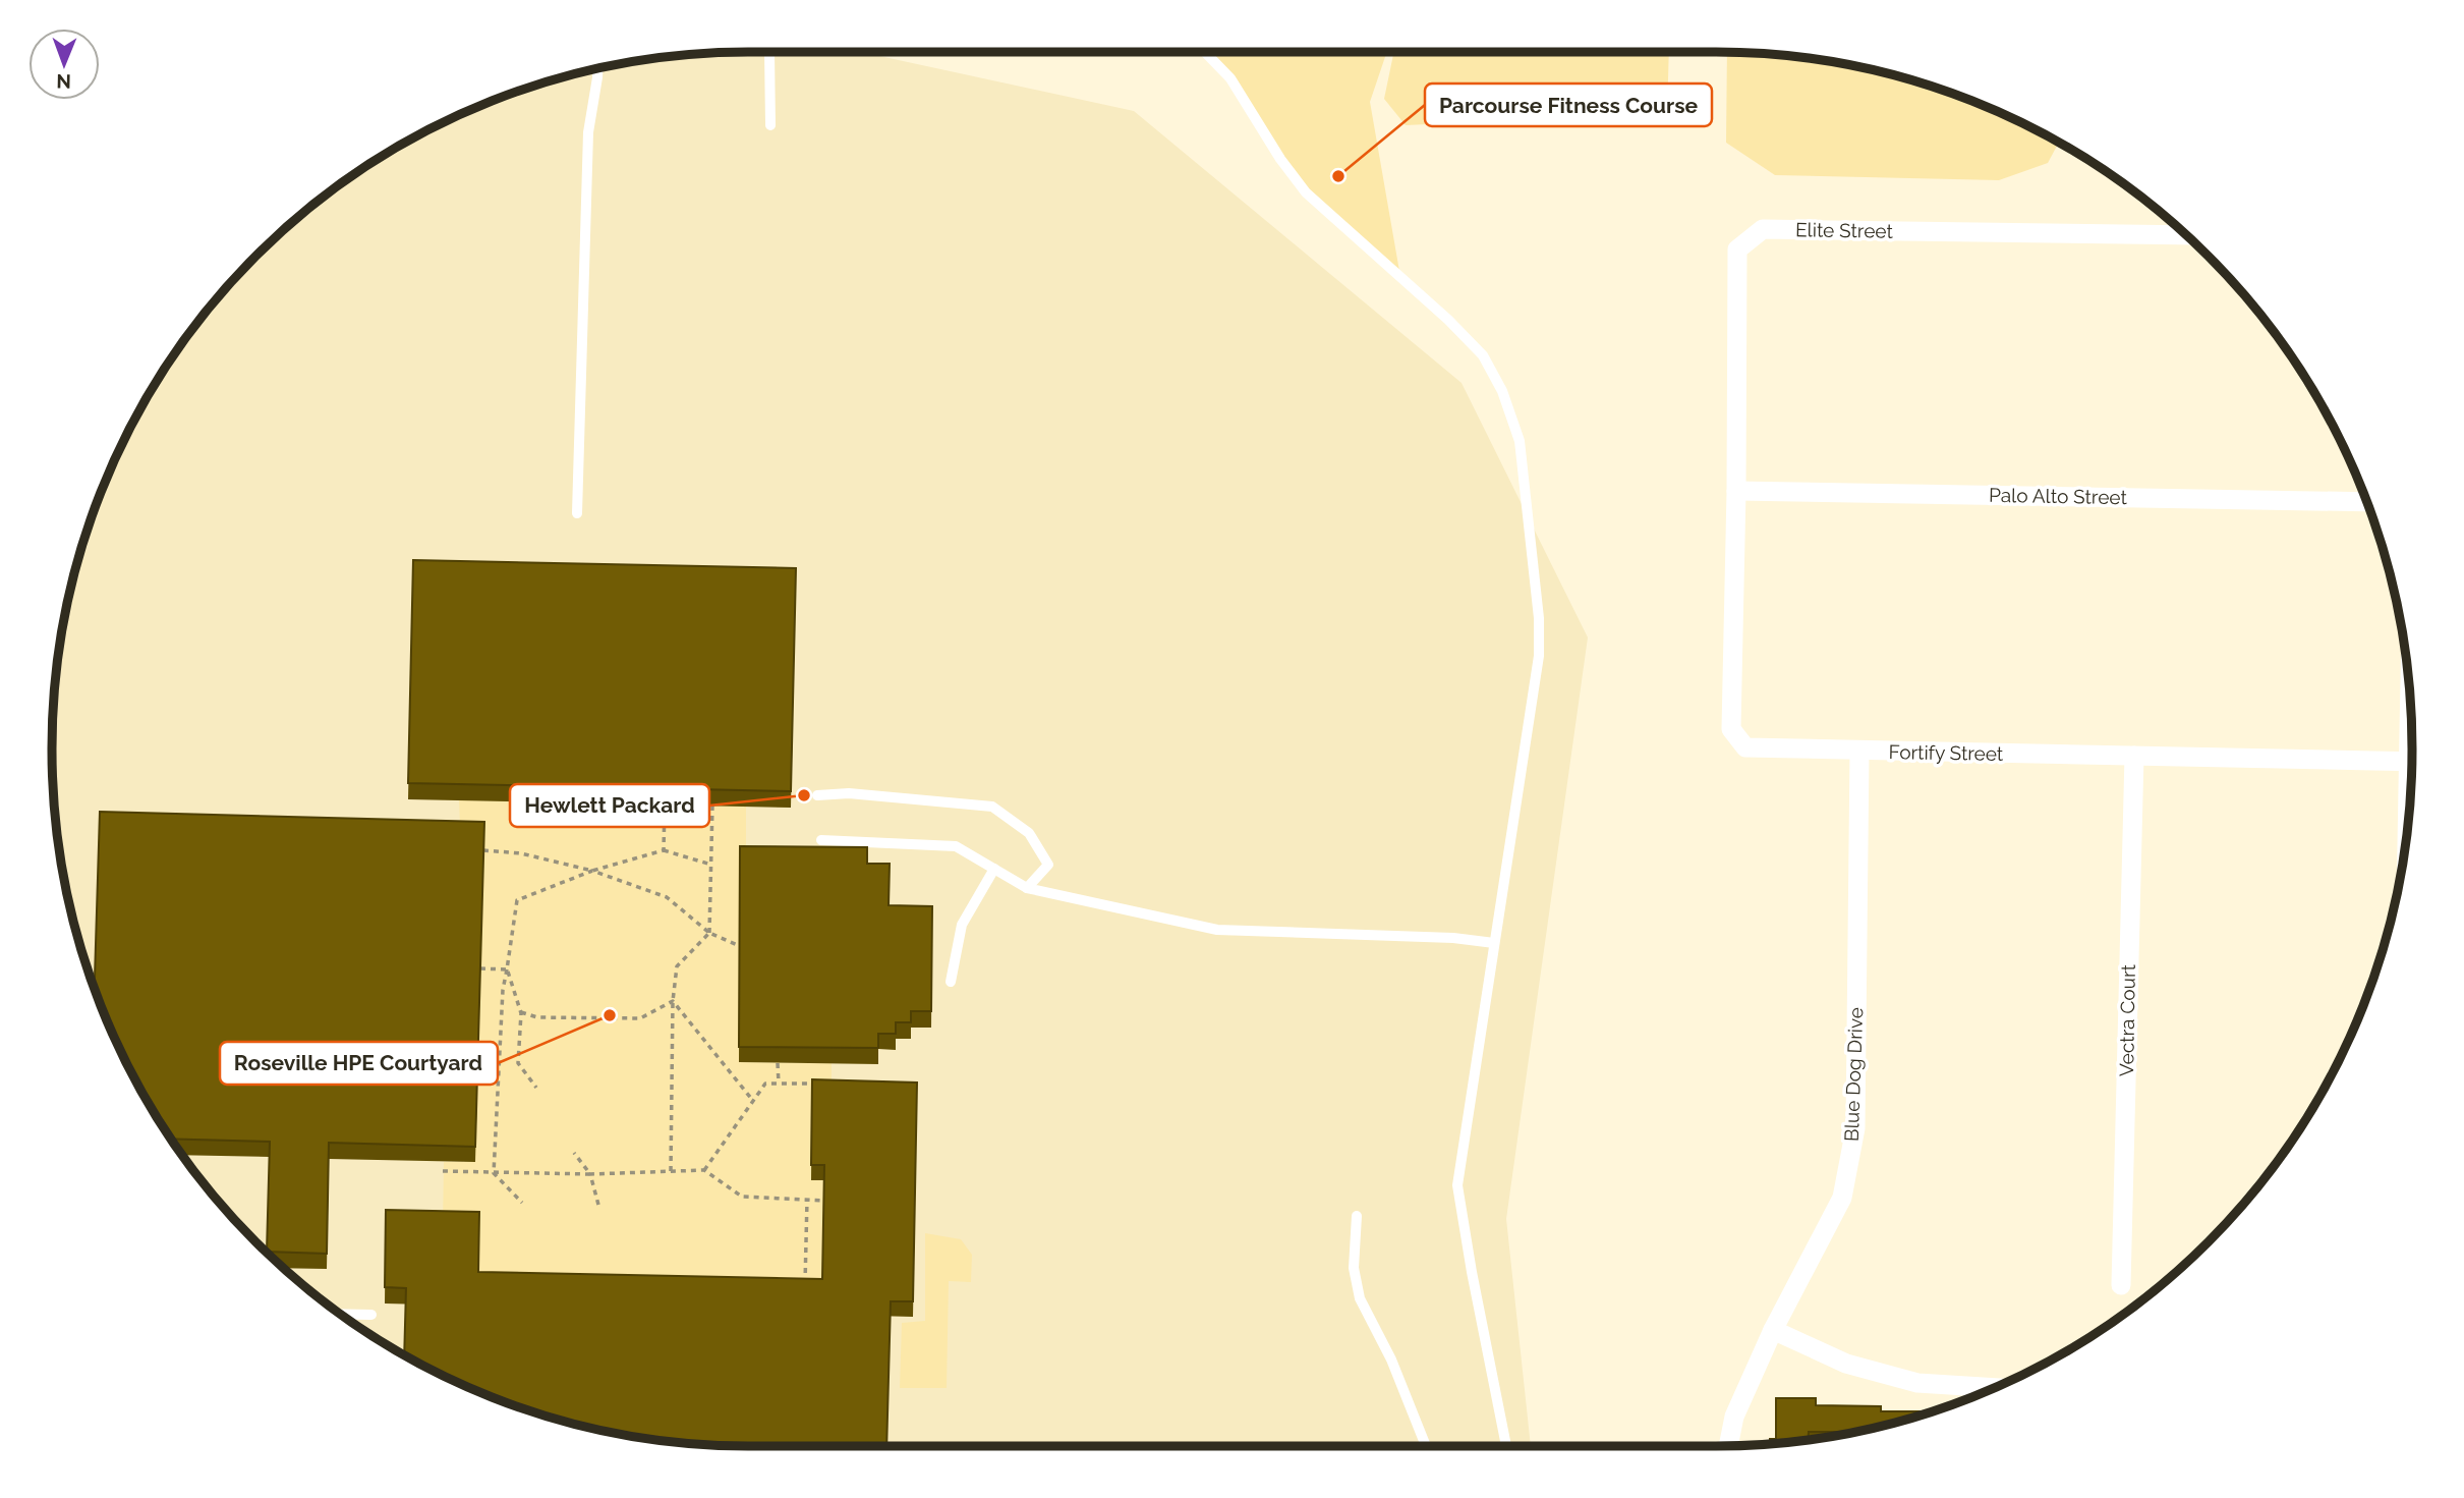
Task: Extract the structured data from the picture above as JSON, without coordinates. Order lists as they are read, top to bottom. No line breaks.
{"streets":{"street":["Elite Street","Palo Alto Street","Fortify Street","Vectra Court","Blue Dog Drive"]},"crossings":[["Elite Street","Palo Alto Street"],["Elite Street","Fortify Street"],["Palo Alto Street","Fortify Street"],["Fortify Street","Vectra Court"],["Fortify Street","Blue Dog Drive"]],"places":["Parcourse Fitness Course","Hewlett Packard","Roseville HPE Courtyard"],"north":"bottom"}
